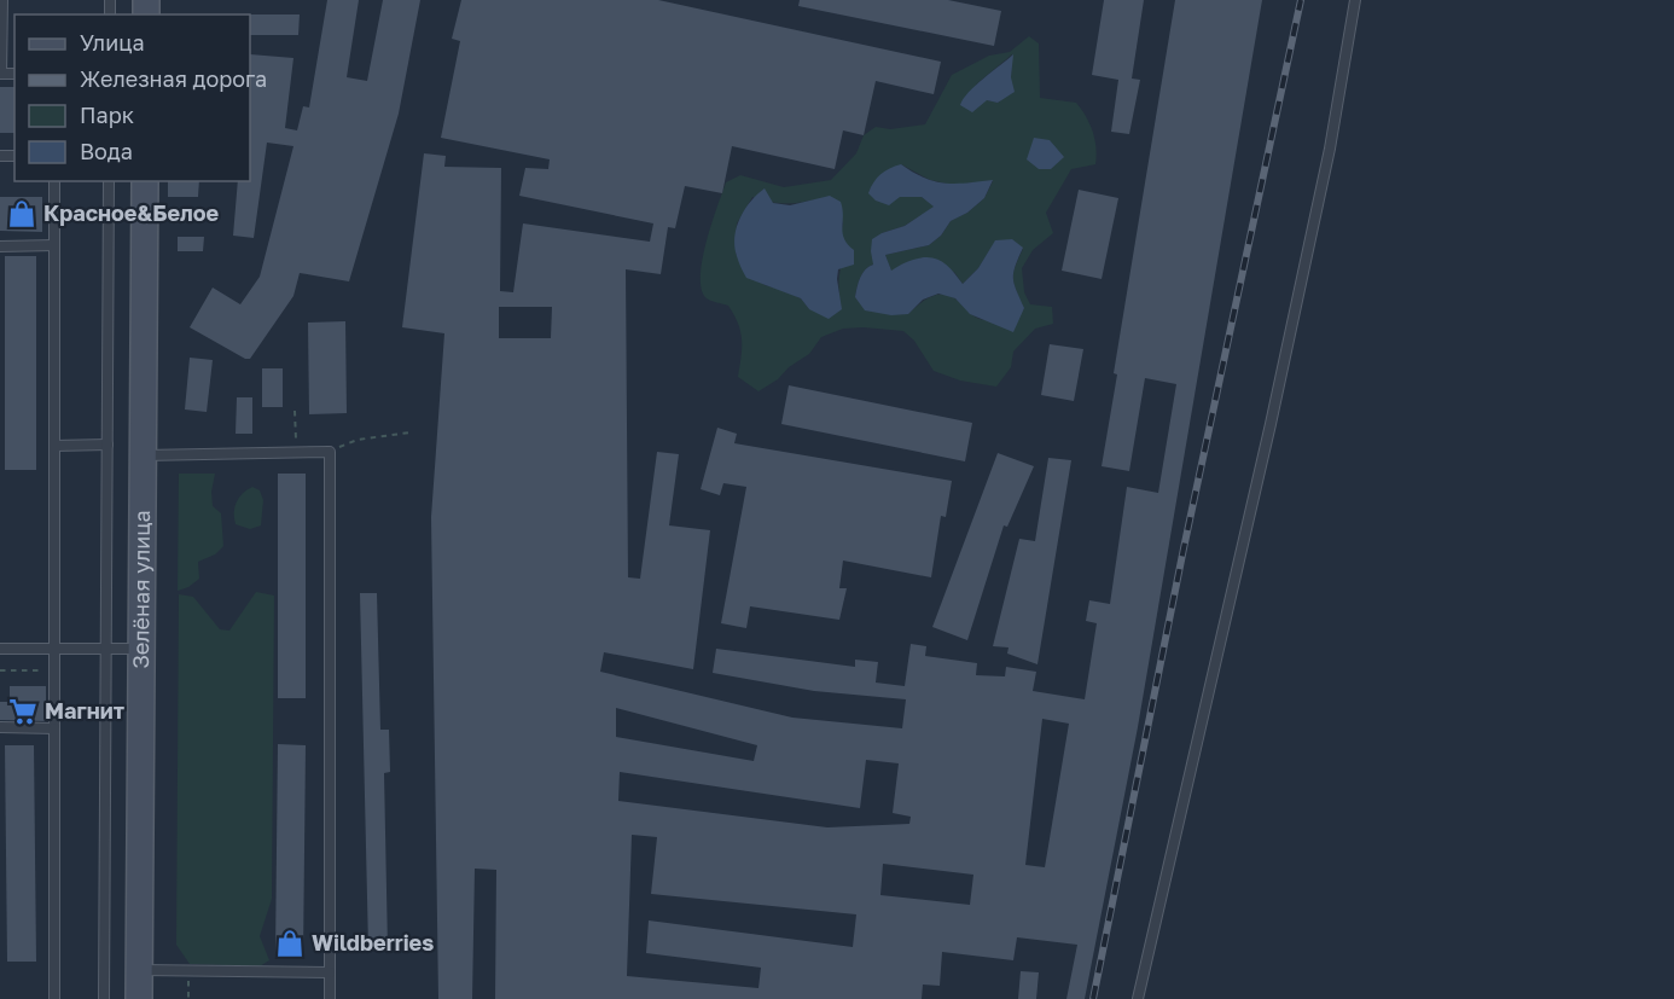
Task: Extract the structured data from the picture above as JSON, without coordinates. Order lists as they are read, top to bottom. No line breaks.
{"streets":{"main road":["Зелёная улица"]},"places":{"shop":["Красное&Белое","Wildberries"],"supermarket":["Магнит"]},"legend":["Улица","Железная дорога","Парк","Вода"]}
